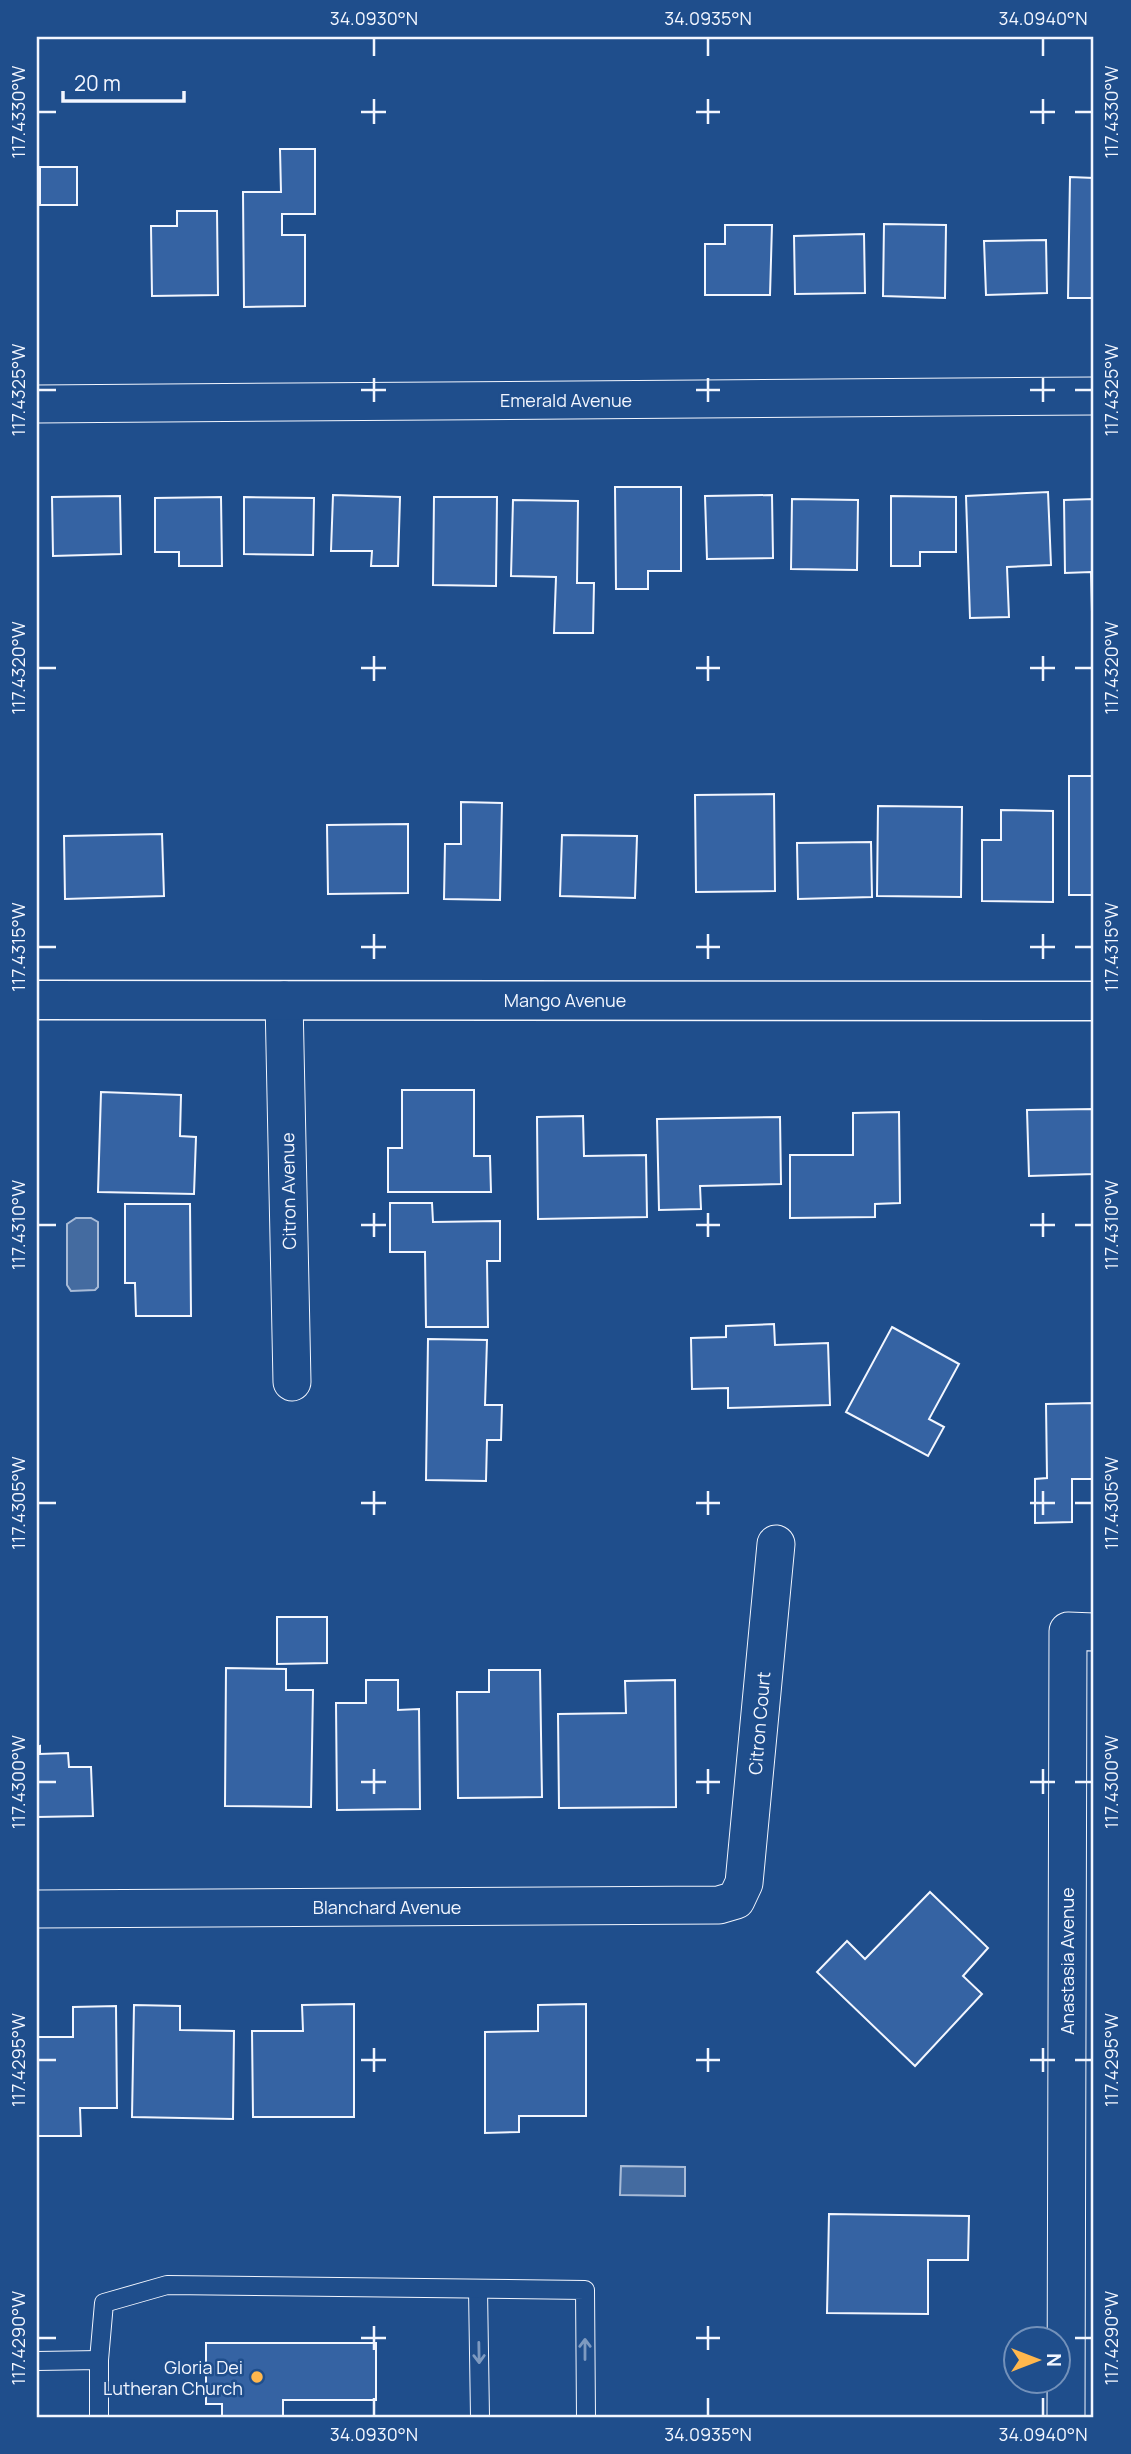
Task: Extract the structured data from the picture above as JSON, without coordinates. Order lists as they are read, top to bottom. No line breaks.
{"streets":{"street":["Emerald Avenue","Mango Avenue","Citron Avenue","Citron Court","Blanchard Avenue","Anastasia Avenue"]},"crossings":[["Mango Avenue","Citron Avenue"],["Citron Court","Blanchard Avenue"]],"places":["Gloria Dei Lutheran Church"],"scale_bar":"20 m","north":"right","coordinates":["34.0930°N","34.0935°N","34.0940°N","117.4330°W","117.4325°W","117.4320°W","117.4315°W","117.4310°W","117.4305°W","117.4300°W","117.4295°W","117.4290°W"]}
